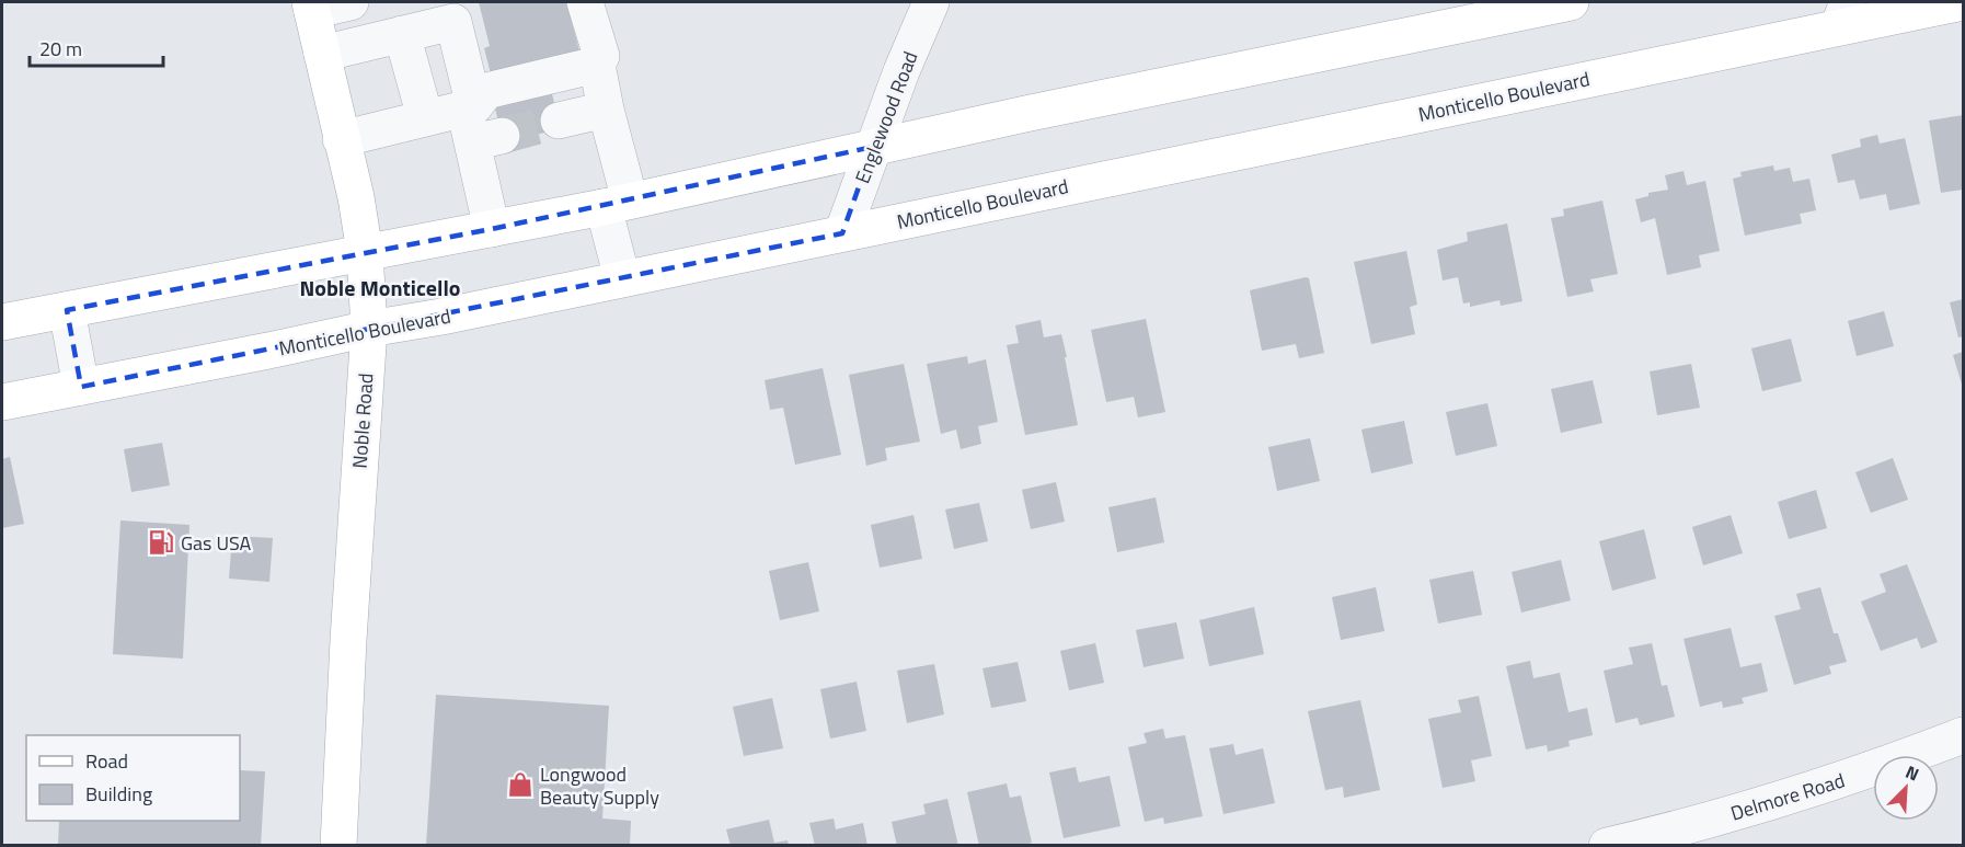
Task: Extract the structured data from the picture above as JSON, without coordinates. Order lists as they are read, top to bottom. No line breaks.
{"streets":{"main road":["Monticello Boulevard","Noble Road"],"street":["Englewood Road","Delmore Road"]},"crossings":[["Monticello Boulevard","Englewood Road"],["Monticello Boulevard","Noble Road"]],"districts":["Noble Monticello"],"places":{"fuel station":["Gas USA"],"shop":["Longwood Beauty Supply"]},"legend":["Road","Building"],"scale_bar":"20 m","north":"top right"}
